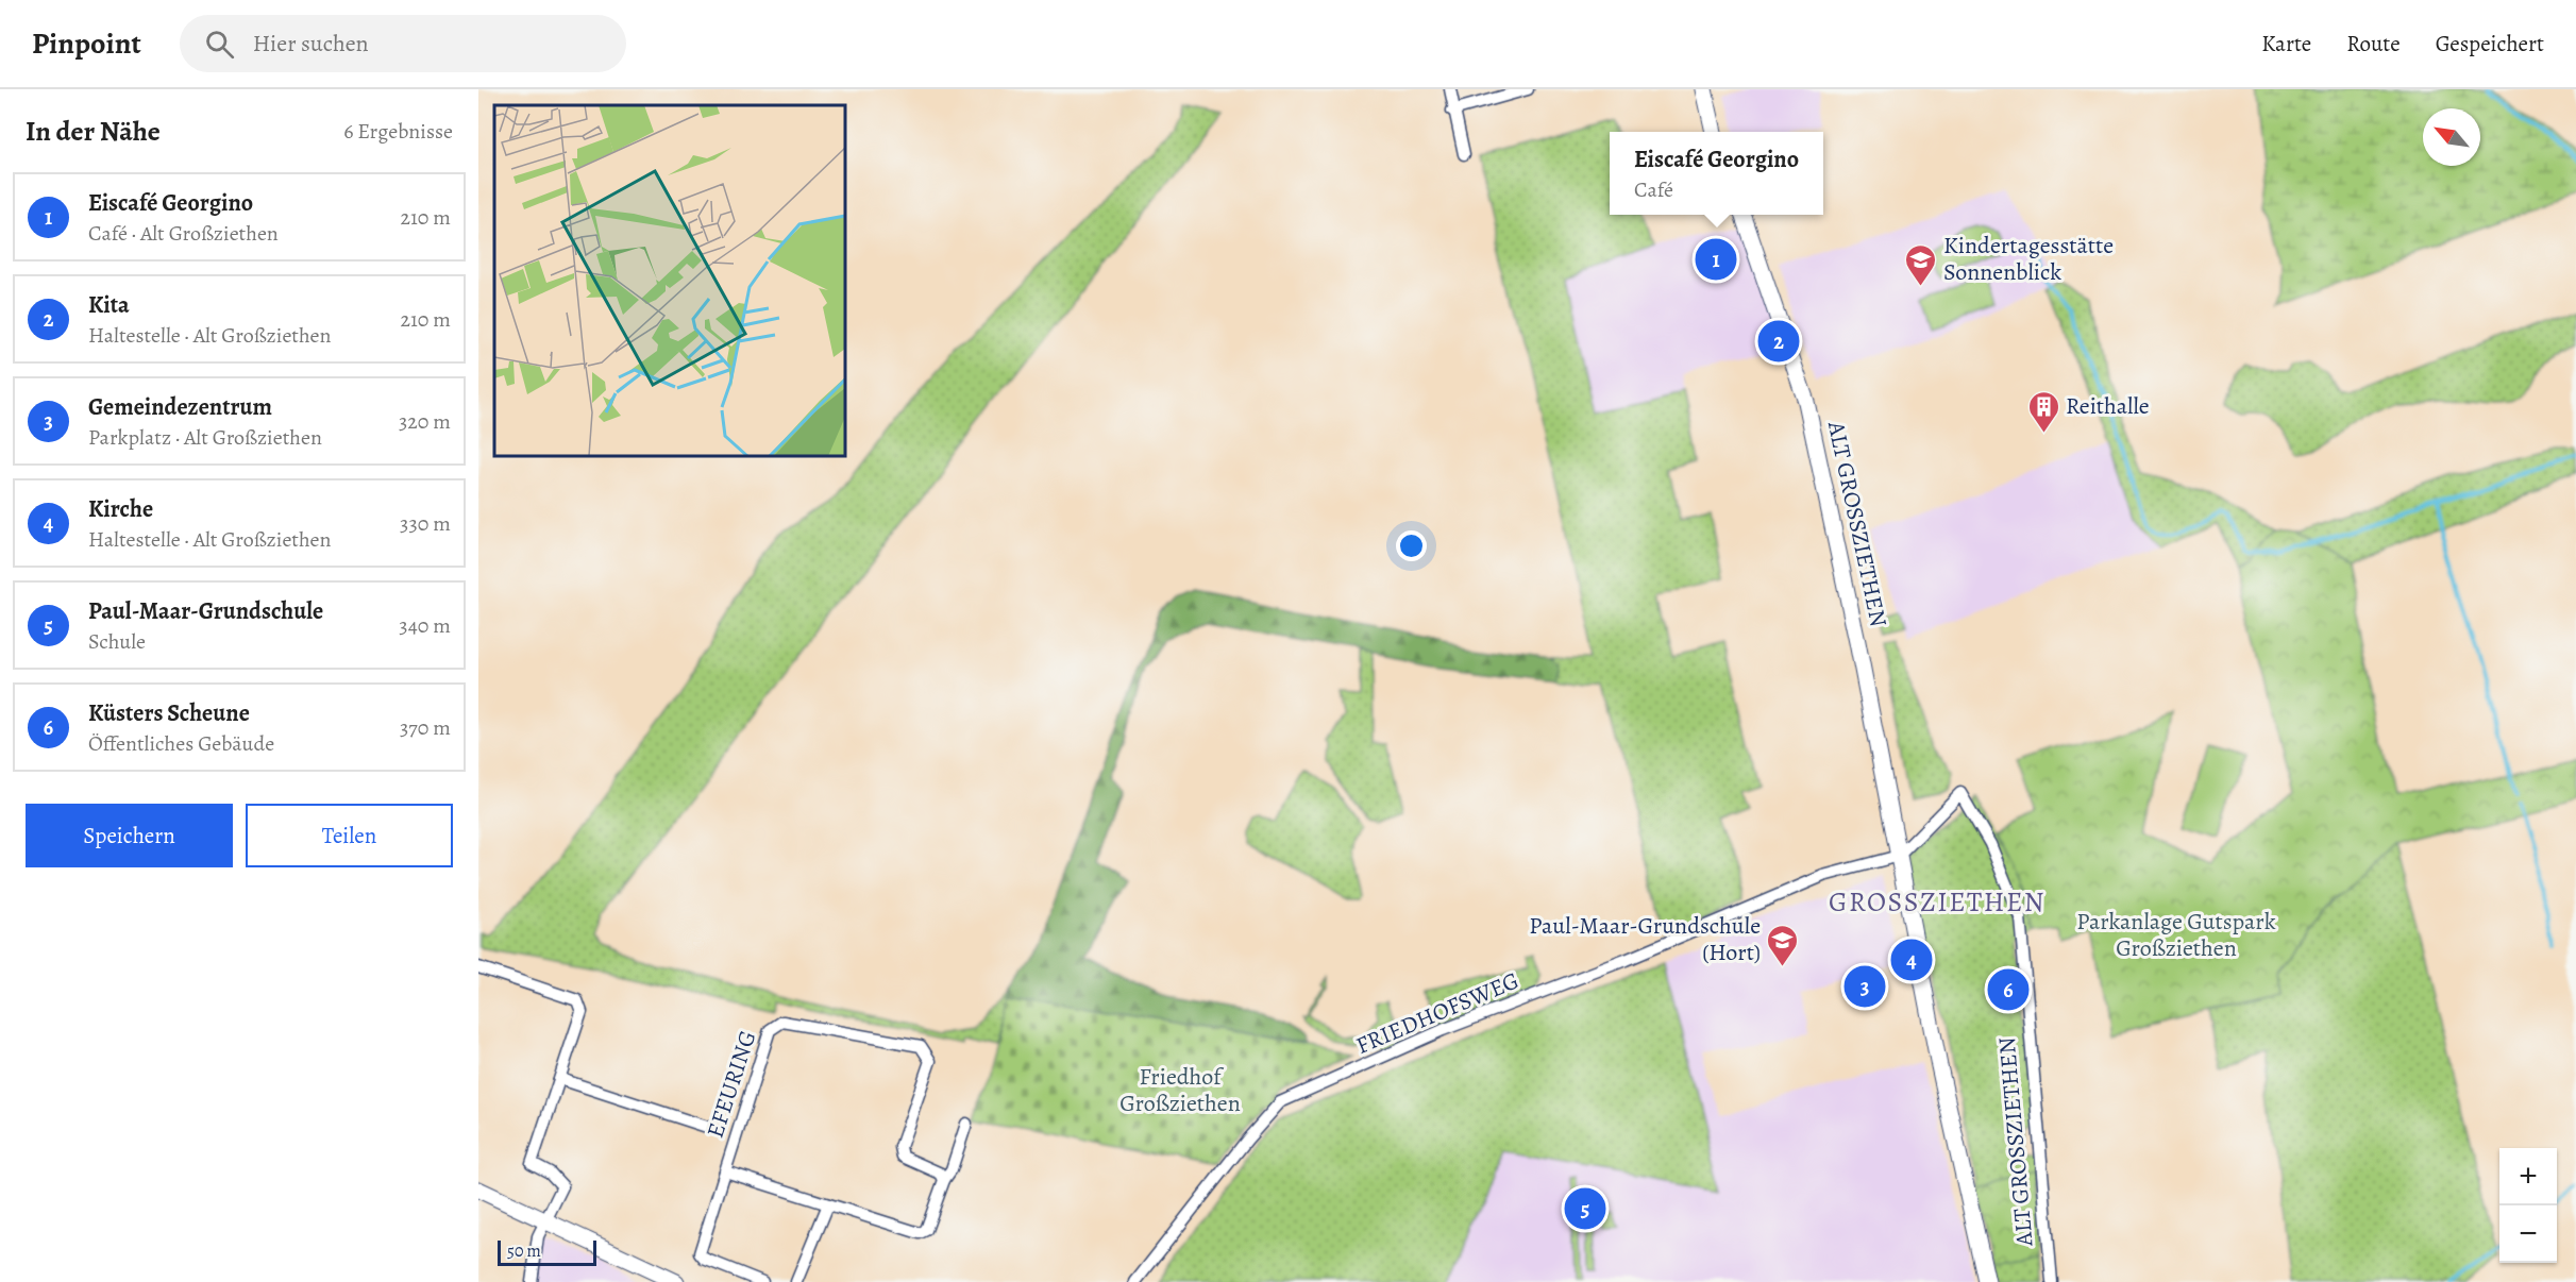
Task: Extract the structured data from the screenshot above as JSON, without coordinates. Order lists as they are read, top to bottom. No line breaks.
{"streets":{"street":["ALT GROSSZIETHEN","FRIEDHOFSWEG","EFEURING"]},"crossings":[["ALT GROSSZIETHEN","FRIEDHOFSWEG"]],"districts":["GROSSZIETHEN"],"parks":["Parkanlage Gutspark Großziethen","Friedhof Großziethen"],"places":{"school or university":["Kindertagesstätte Sonnenblick","Paul-Maar-Grundschule (Hort)"],"building":["Reithalle"]},"scale_bar":"50 m","north":"top left","page":{"header":"Pinpoint","search":"Hier suchen","nav":["Karte","Route","Gespeichert"],"heading":["In der Nähe","6 Ergebnisse"],"popup":["Eiscafé Georgino","Café"],"list":[{"mark":"1","name":"Eiscafé Georgino","note":"Café · Alt Großziethen","value":"210 m"},{"mark":"2","name":"Kita","note":"Haltestelle · Alt Großziethen","value":"210 m"},{"mark":"3","name":"Gemeindezentrum","note":"Parkplatz · Alt Großziethen","value":"320 m"},{"mark":"4","name":"Kirche","note":"Haltestelle · Alt Großziethen","value":"330 m"},{"mark":"5","name":"Paul-Maar-Grundschule","note":"Schule","value":"340 m"},{"mark":"6","name":"Küsters Scheune","note":"Öffentliches Gebäude","value":"370 m"}],"pins":["1","2","4","3","6","5"],"buttons":["Speichern","Teilen"],"map_buttons":["+","−"],"scale":"50 m"}}
